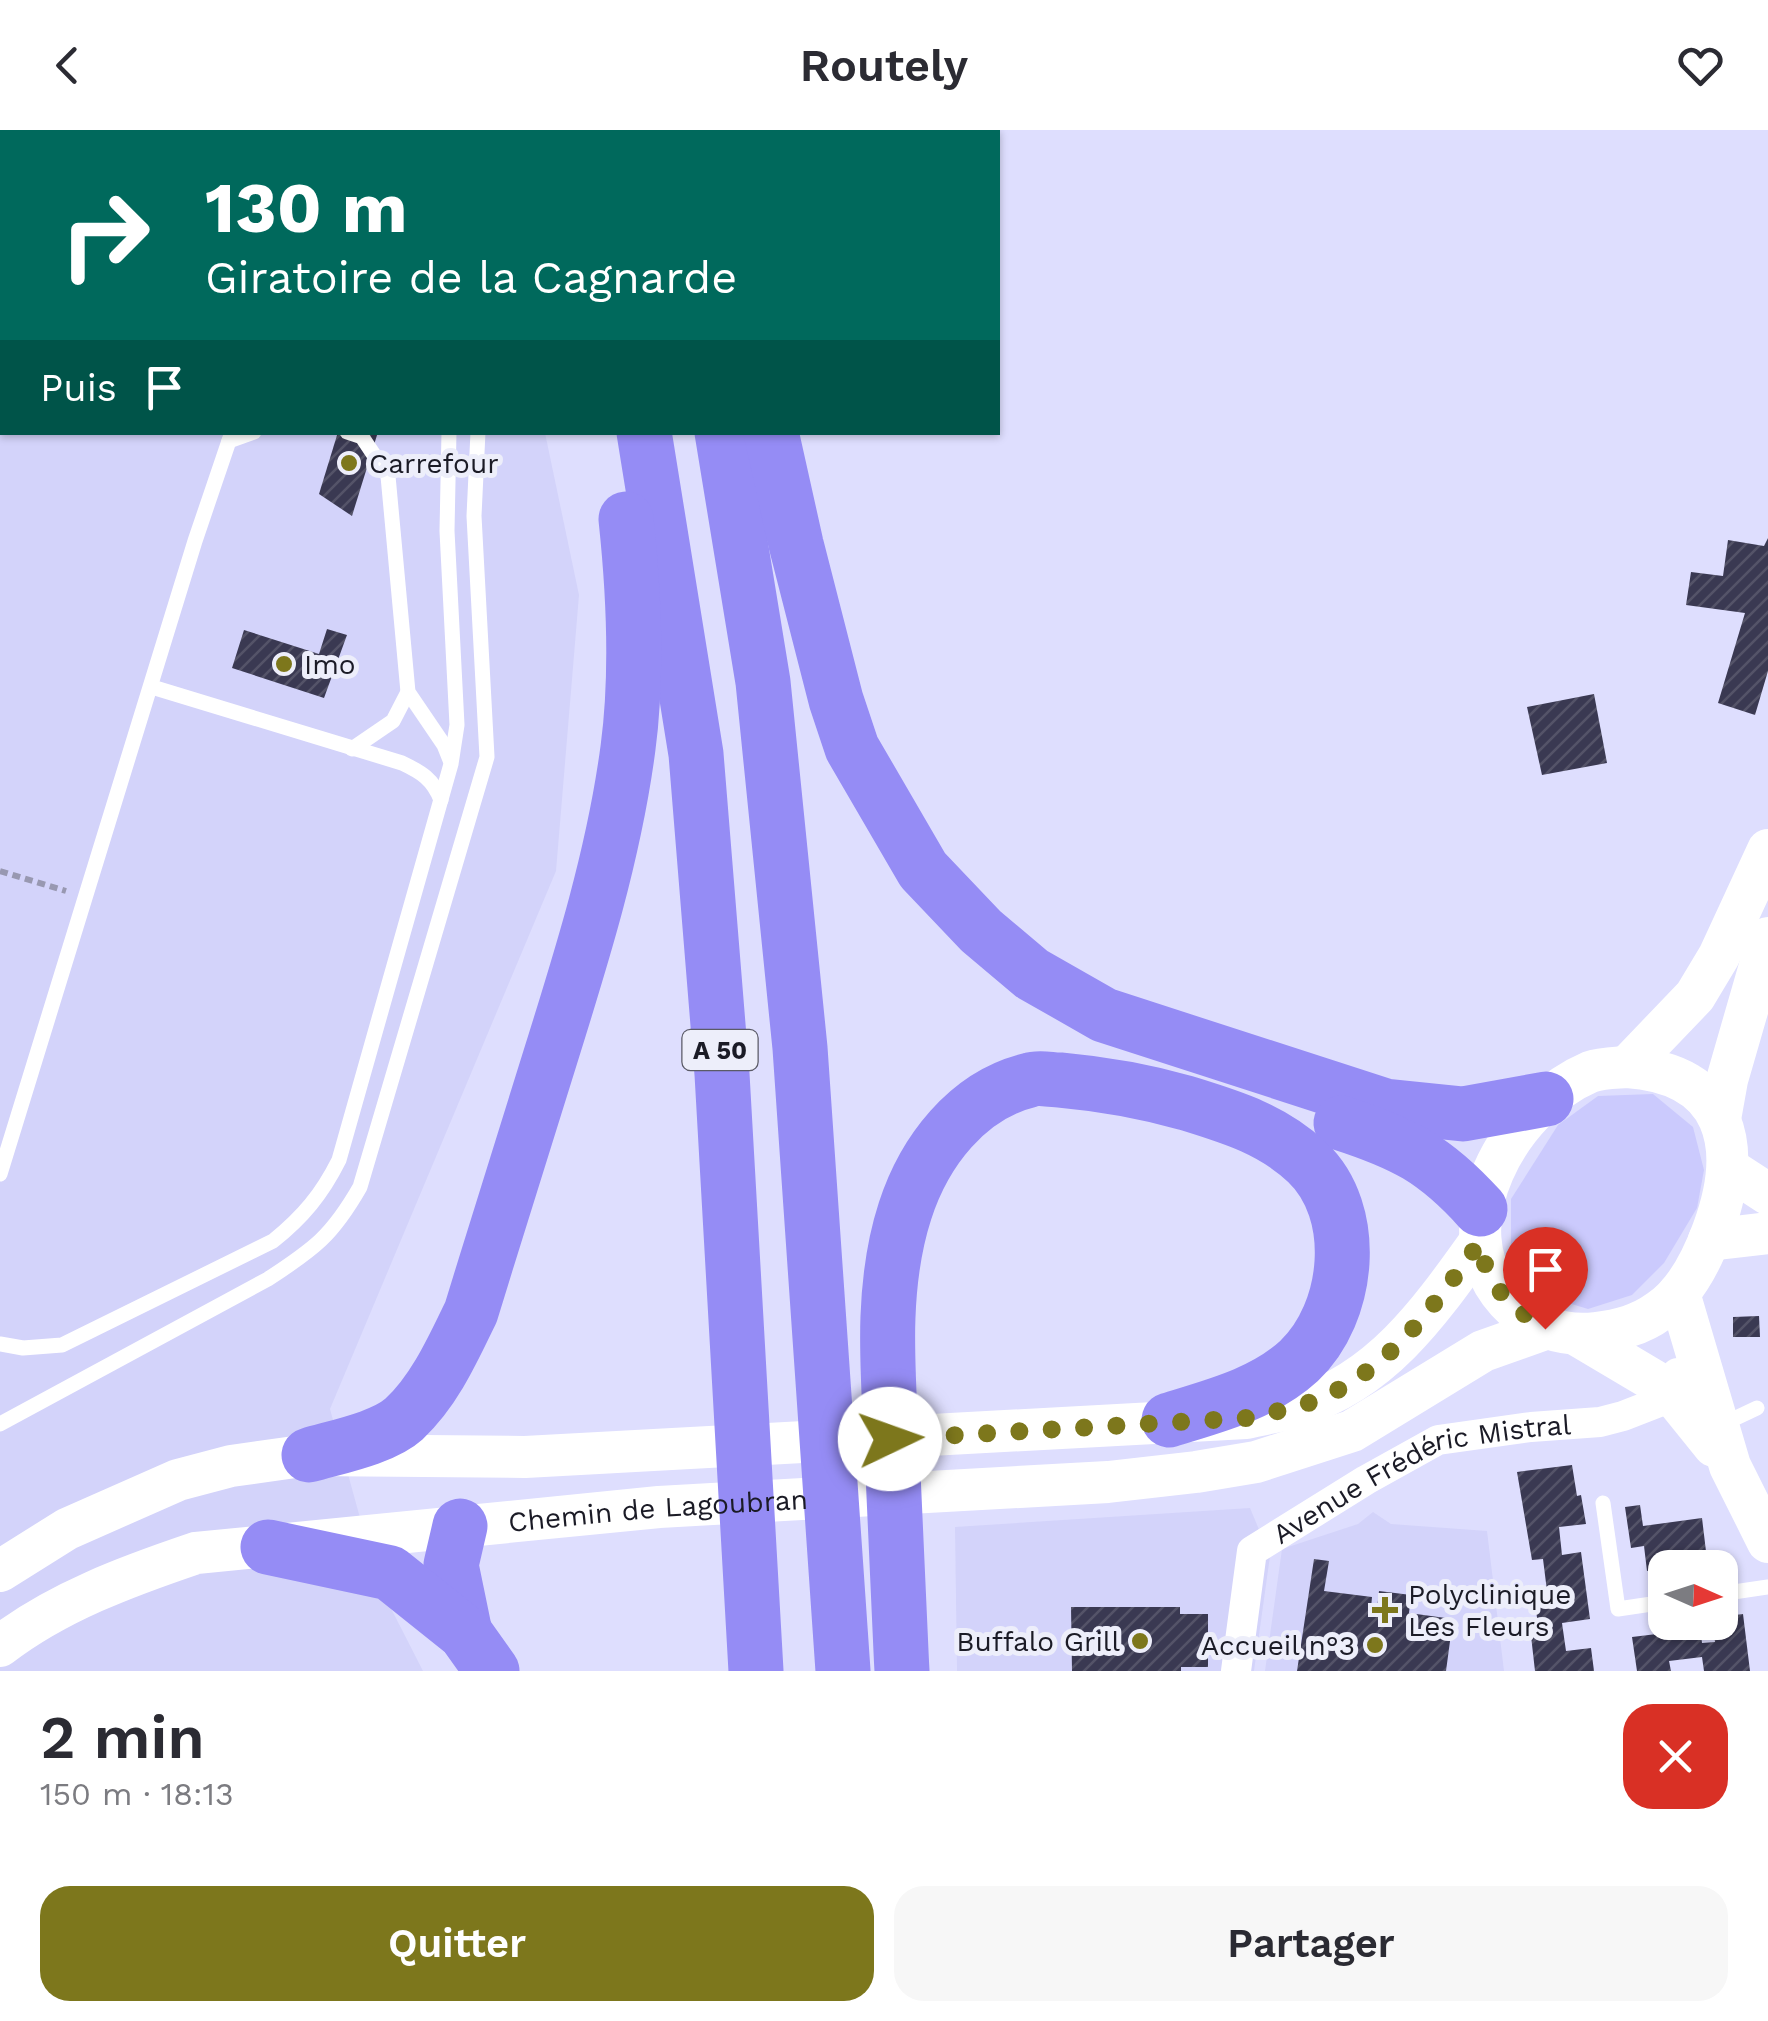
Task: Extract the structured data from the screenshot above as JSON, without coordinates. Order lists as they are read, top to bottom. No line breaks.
{"streets":{"highway":["A 50"],"main road":["Chemin de Lagoubran"],"street":["Avenue Frédéric Mistral"]},"places":{"other":["Carrefour","Imo","Buffalo Grill","Accueil n°3"],"health":["Polyclinique Les Fleurs"]},"north":"right","page":{"header":"Routely","turn":["130 m","Giratoire de la Cagnarde"],"then":"Puis","heading":["2 min","150 m · 18:13"],"buttons":["Quitter","Partager"]}}
